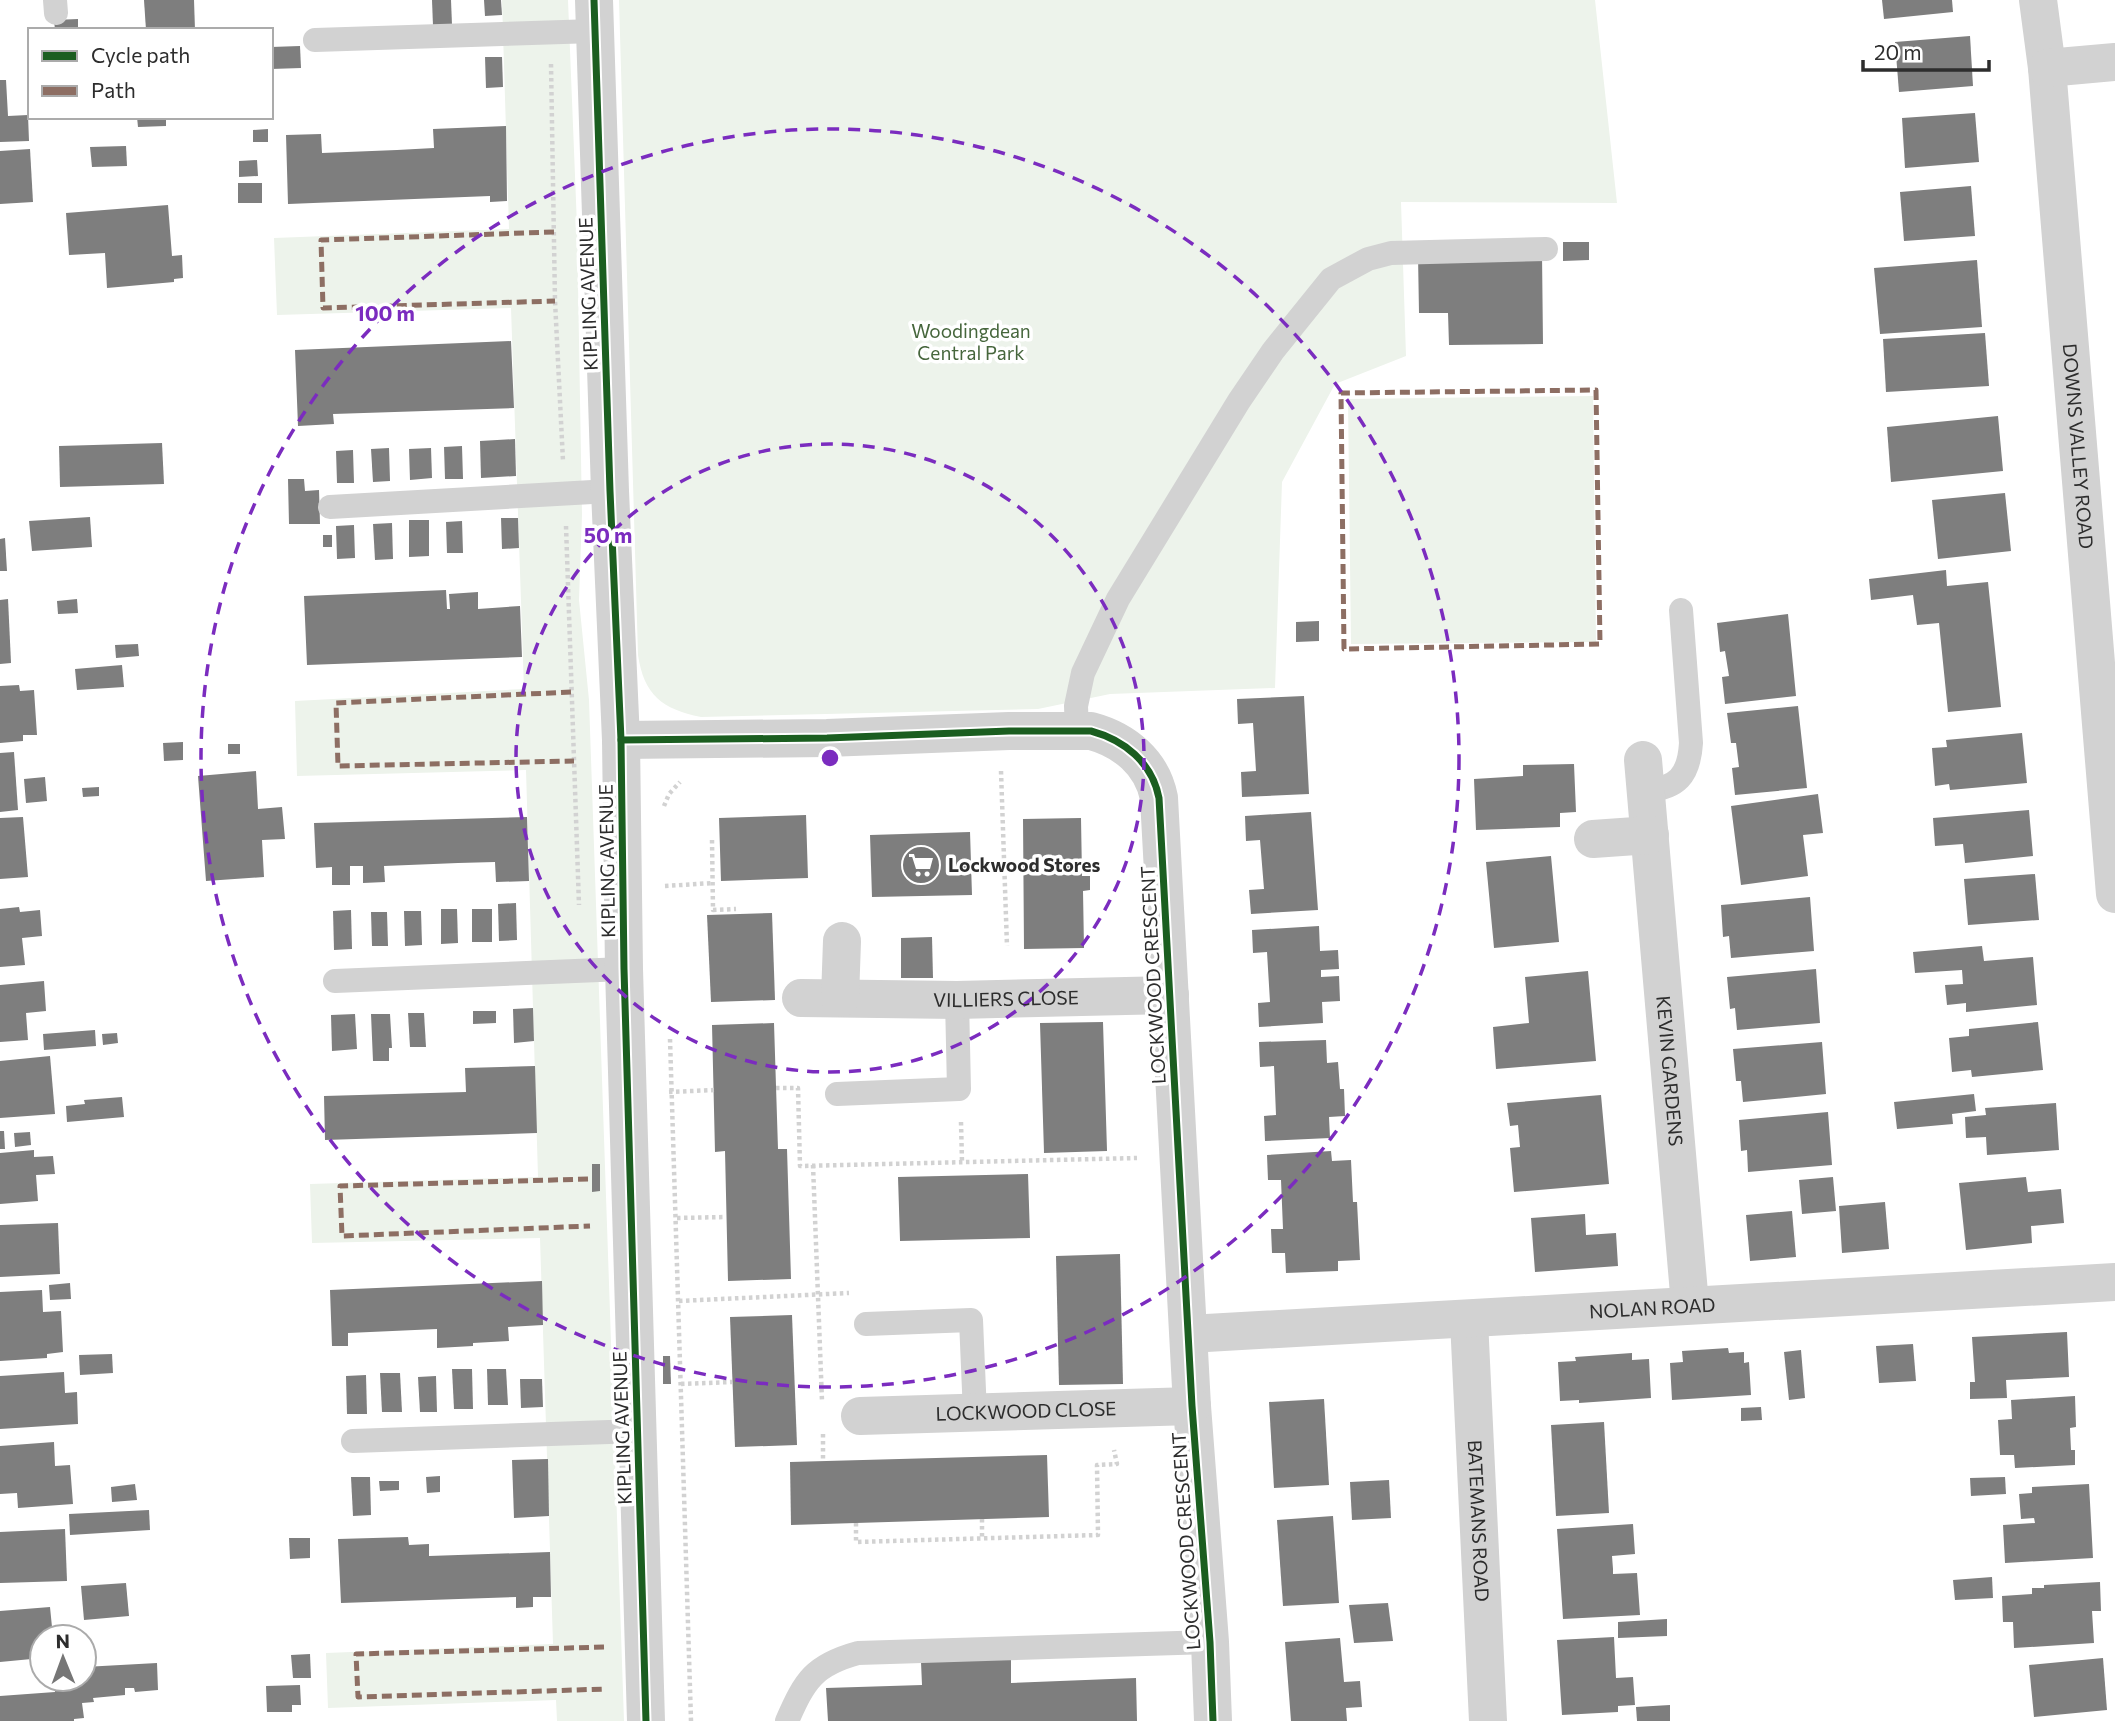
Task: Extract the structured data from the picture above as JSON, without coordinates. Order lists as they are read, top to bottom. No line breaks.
{"streets":{"street":["KIPLING AVENUE","DOWNS VALLEY ROAD","LOCKWOOD CRESCENT","VILLIERS CLOSE","KEVIN GARDENS","NOLAN ROAD","LOCKWOOD CLOSE","BATEMANS ROAD"]},"crossings":[["KIPLING AVENUE","LOCKWOOD CRESCENT"],["LOCKWOOD CRESCENT","VILLIERS CLOSE"],["LOCKWOOD CRESCENT","NOLAN ROAD"],["LOCKWOOD CRESCENT","LOCKWOOD CLOSE"],["KEVIN GARDENS","NOLAN ROAD"],["NOLAN ROAD","BATEMANS ROAD"]],"parks":["Woodingdean Central Park"],"places":{"supermarket":["Lockwood Stores"]},"legend":["Cycle path","Path"],"scale_bar":"20 m","north":"top","rings":["100 m","50 m"]}
